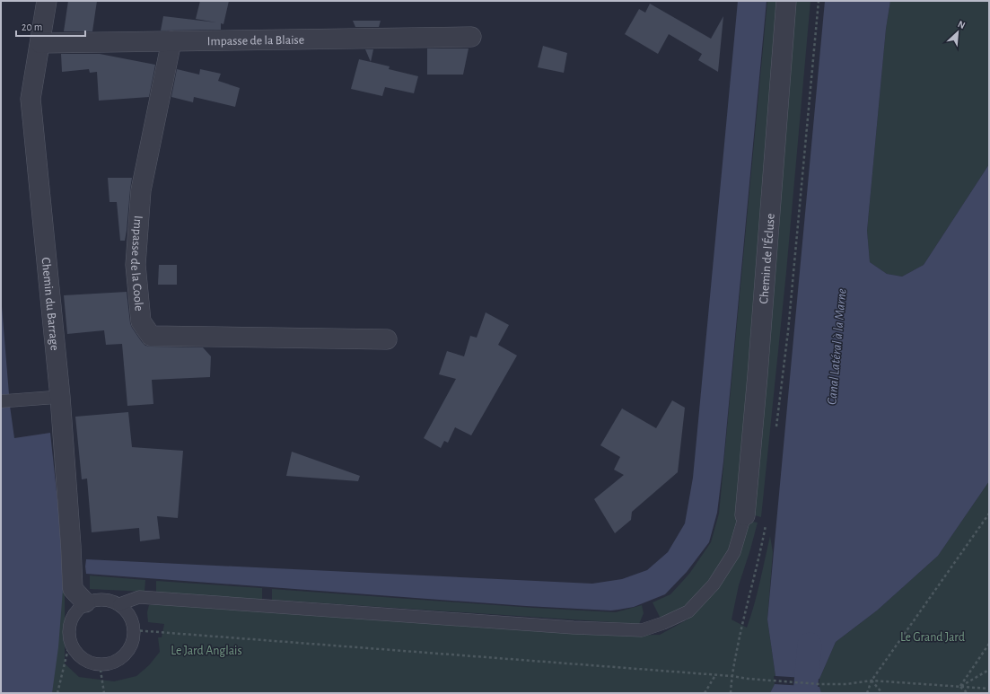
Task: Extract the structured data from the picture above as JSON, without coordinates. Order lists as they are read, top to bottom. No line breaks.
{"streets":{"street":["Impasse de la Blaise","Chemin de l'Écluse","Impasse de la Coole","Chemin du Barrage"]},"crossings":[["Impasse de la Blaise","Impasse de la Coole"],["Impasse de la Blaise","Chemin du Barrage"]],"water":["Canal Latéral à la Marne"],"parks":["Le Grand Jard","Le Jard Anglais"],"scale_bar":"20 m","north":"top right"}
